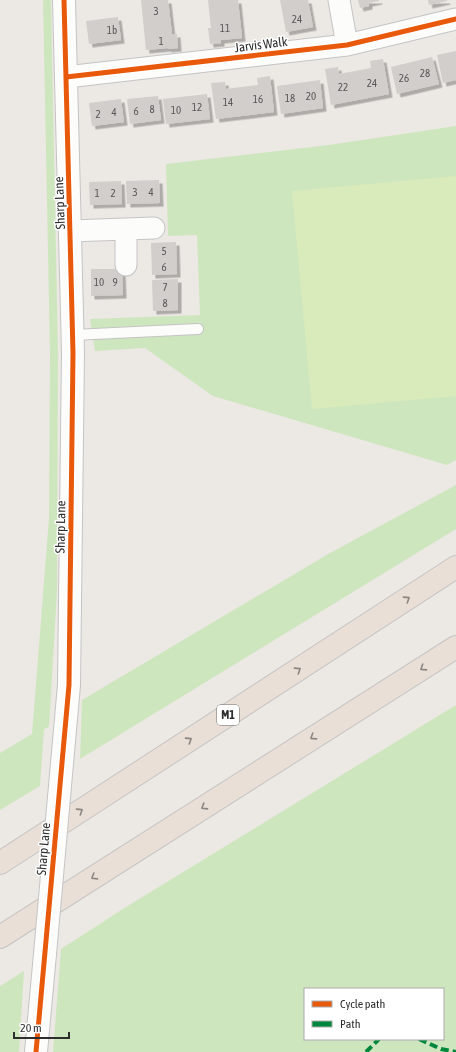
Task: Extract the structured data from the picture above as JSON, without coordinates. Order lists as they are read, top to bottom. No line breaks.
{"streets":{"highway":["M1"],"street":["Jarvis Walk","Sharp Lane"]},"crossings":[["Jarvis Walk","Sharp Lane"]],"house_numbers":["3","24","11","1b","1","28","26","24","22","20","18","16","14","12","8","10","6","4","2","3","4","1","2","5","6","10","9","7","8"],"legend":["Cycle path","Path"],"scale_bar":"20 m"}
